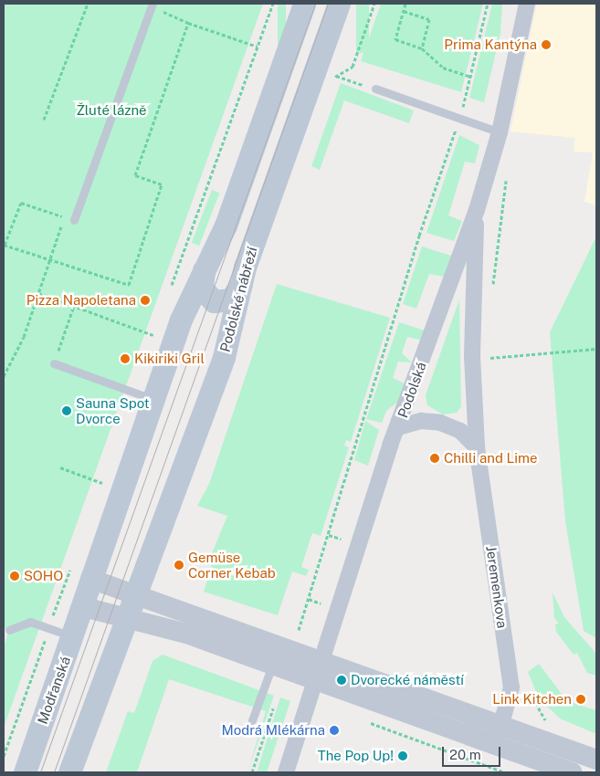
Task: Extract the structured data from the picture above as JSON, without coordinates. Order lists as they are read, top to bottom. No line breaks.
{"streets":{"main road":["Podolské nábřeží","Modřanská"],"street":["Podolská","Jeremenkova"]},"crossings":[["Podolská","Jeremenkova"]],"parks":["Žluté lázně"],"places":["Prima Kantýna","Pizza Napoletana","Kikiriki Gril","Sauna Spot Dvorce","Chilli and Lime","Gemüse Corner Kebab","SOHO","Dvorecké náměstí","Link Kitchen","Modrá Mlékárna","The Pop Up!"],"scale_bar":"20 m"}
